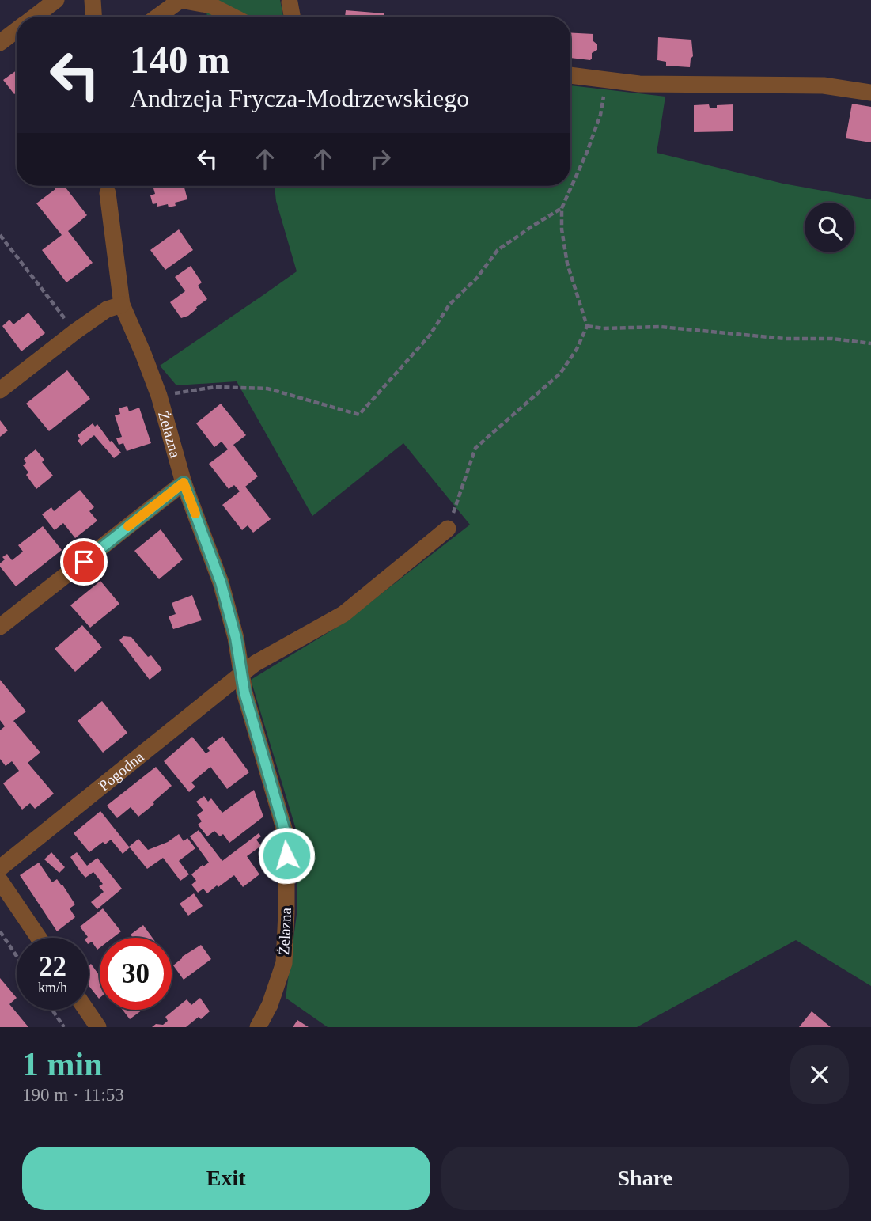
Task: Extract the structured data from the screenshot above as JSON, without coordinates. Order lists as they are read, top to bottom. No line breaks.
{"streets":{"street":["Żelazna","Pogodna"]},"crossings":[["Żelazna","Pogodna"]],"page":{"turn":["140 m","Andrzeja Frycza-Modrzewskiego"],"speed":"22 km/h","limit":"30","heading":["1 min","190 m · 11:53"],"buttons":["Exit","Share"]}}
